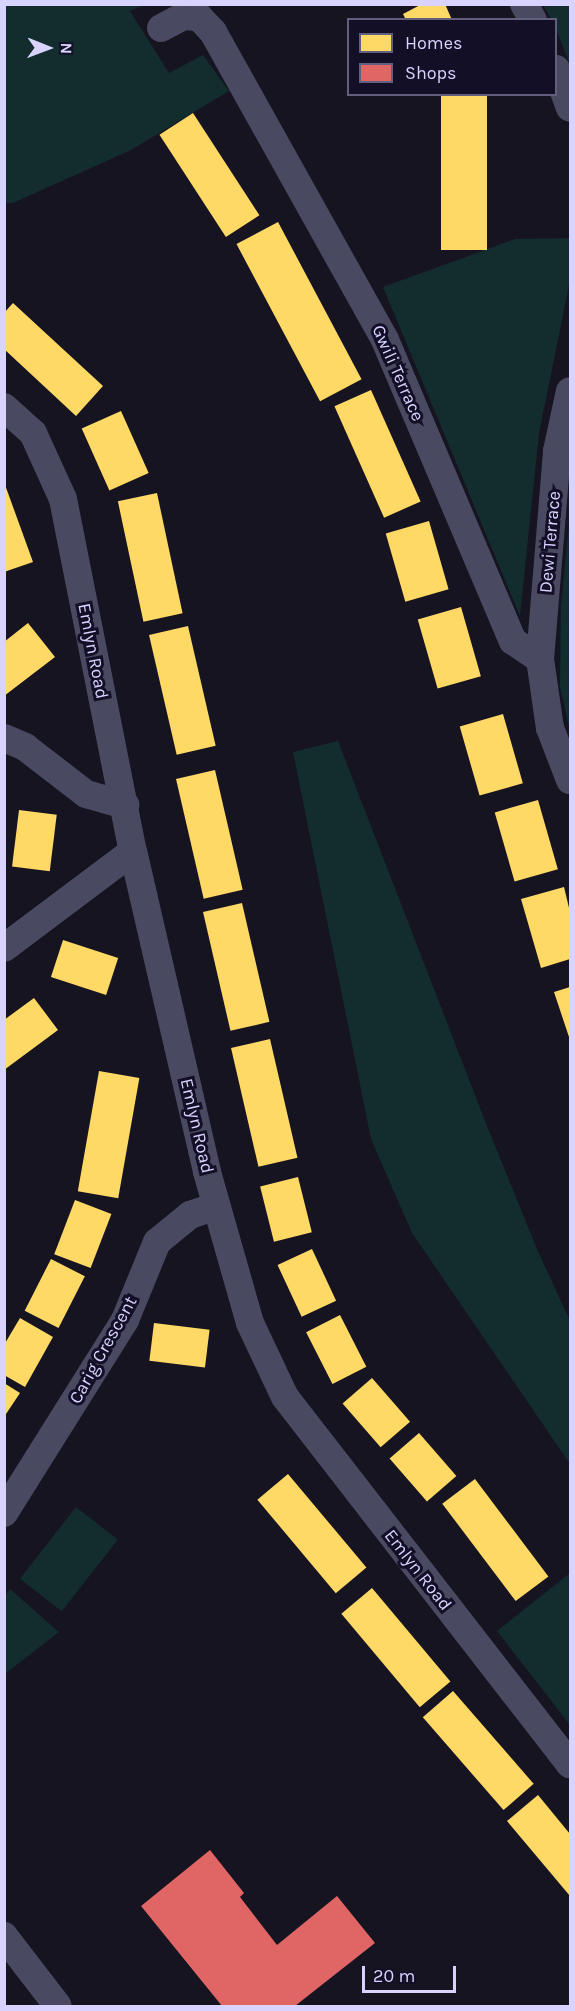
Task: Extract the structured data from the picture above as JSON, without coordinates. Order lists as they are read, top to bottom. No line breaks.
{"streets":{"street":["Gwili Terrace","Dewi Terrace","Emlyn Road","Carig Crescent"]},"crossings":[["Gwili Terrace","Dewi Terrace"],["Emlyn Road","Carig Crescent"]],"legend":["Homes","Shops"],"scale_bar":"20 m","north":"right"}
